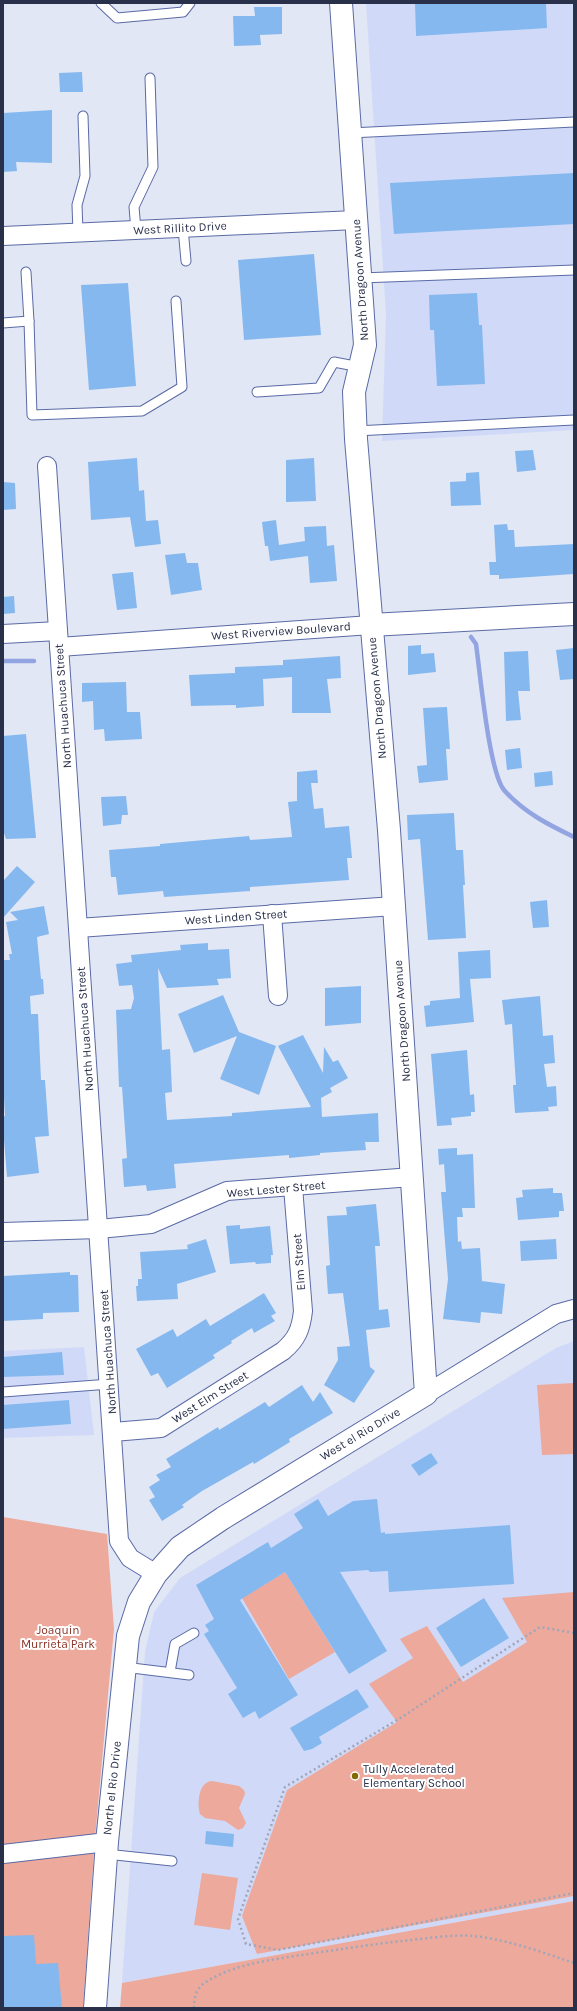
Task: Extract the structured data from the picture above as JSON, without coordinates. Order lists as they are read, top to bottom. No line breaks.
{"streets":{"street":["West Rillito Drive","North Dragoon Avenue","West Riverview Boulevard","North Huachuca Street","West Linden Street","West Lester Street","Elm Street","West Elm Street","West el Rio Drive","North el Rio Drive"]},"crossings":[["West Rillito Drive","North Dragoon Avenue"],["North Dragoon Avenue","West Riverview Boulevard"],["North Dragoon Avenue","West Linden Street"],["North Dragoon Avenue","West Lester Street"],["North Dragoon Avenue","West el Rio Drive"],["West Riverview Boulevard","North Huachuca Street"],["North Huachuca Street","West Linden Street"],["North Huachuca Street","West Lester Street"],["North Huachuca Street","West Elm Street"],["North Huachuca Street","West el Rio Drive"],["North Huachuca Street","North el Rio Drive"],["West Lester Street","Elm Street"],["Elm Street","West Elm Street"],["West el Rio Drive","North el Rio Drive"]],"parks":["Joaquin Murrieta Park"],"places":["Tully Accelerated Elementary School"]}
